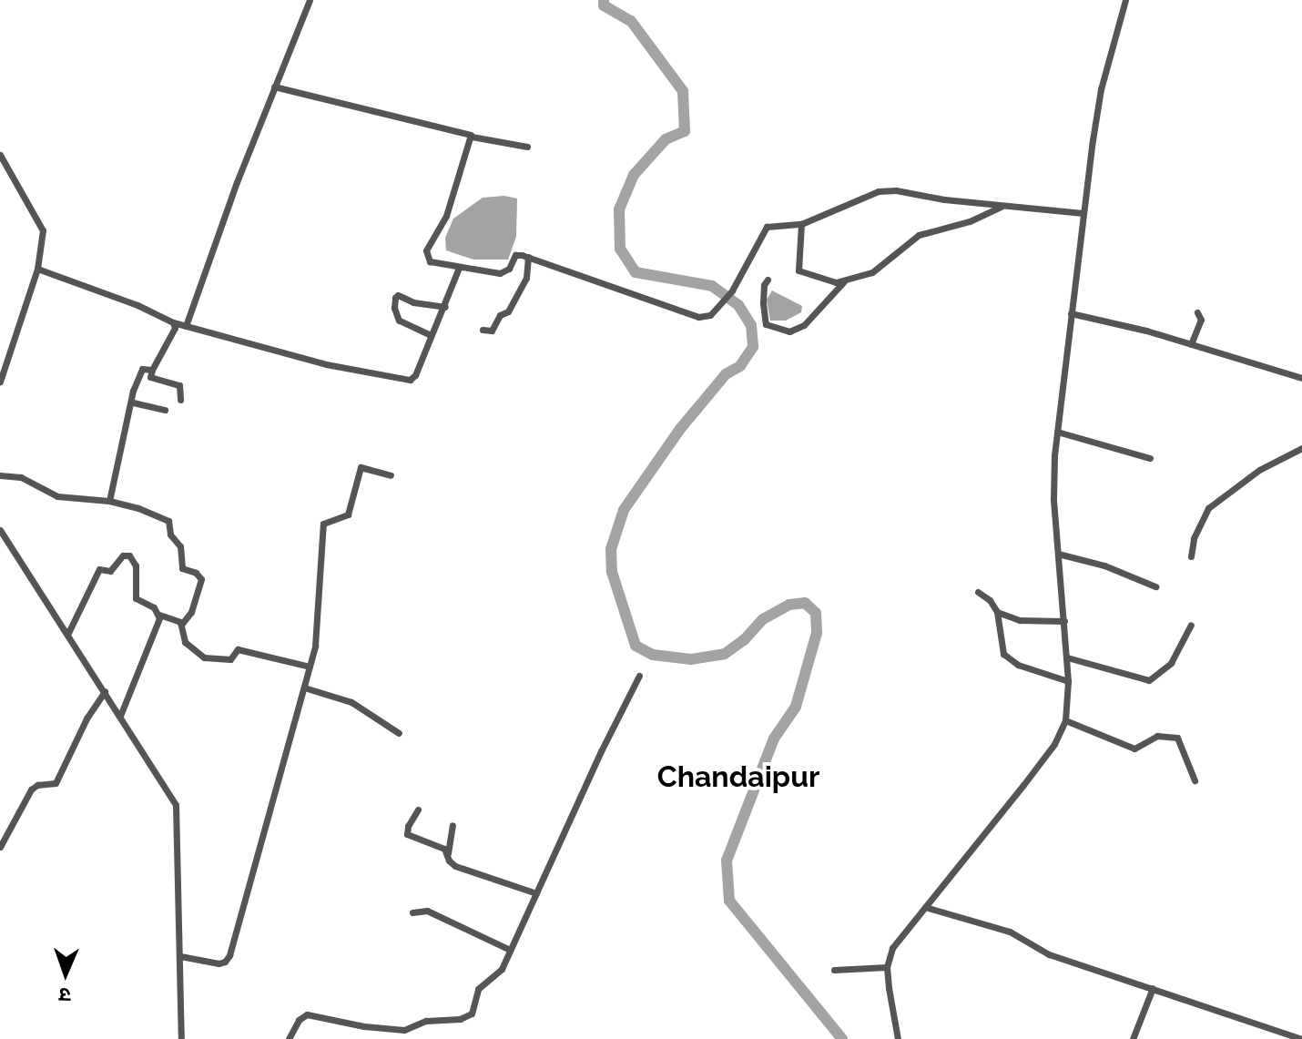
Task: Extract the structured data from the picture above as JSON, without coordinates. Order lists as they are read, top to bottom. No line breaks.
{"districts":["Chandaipur"],"north":"bottom"}
